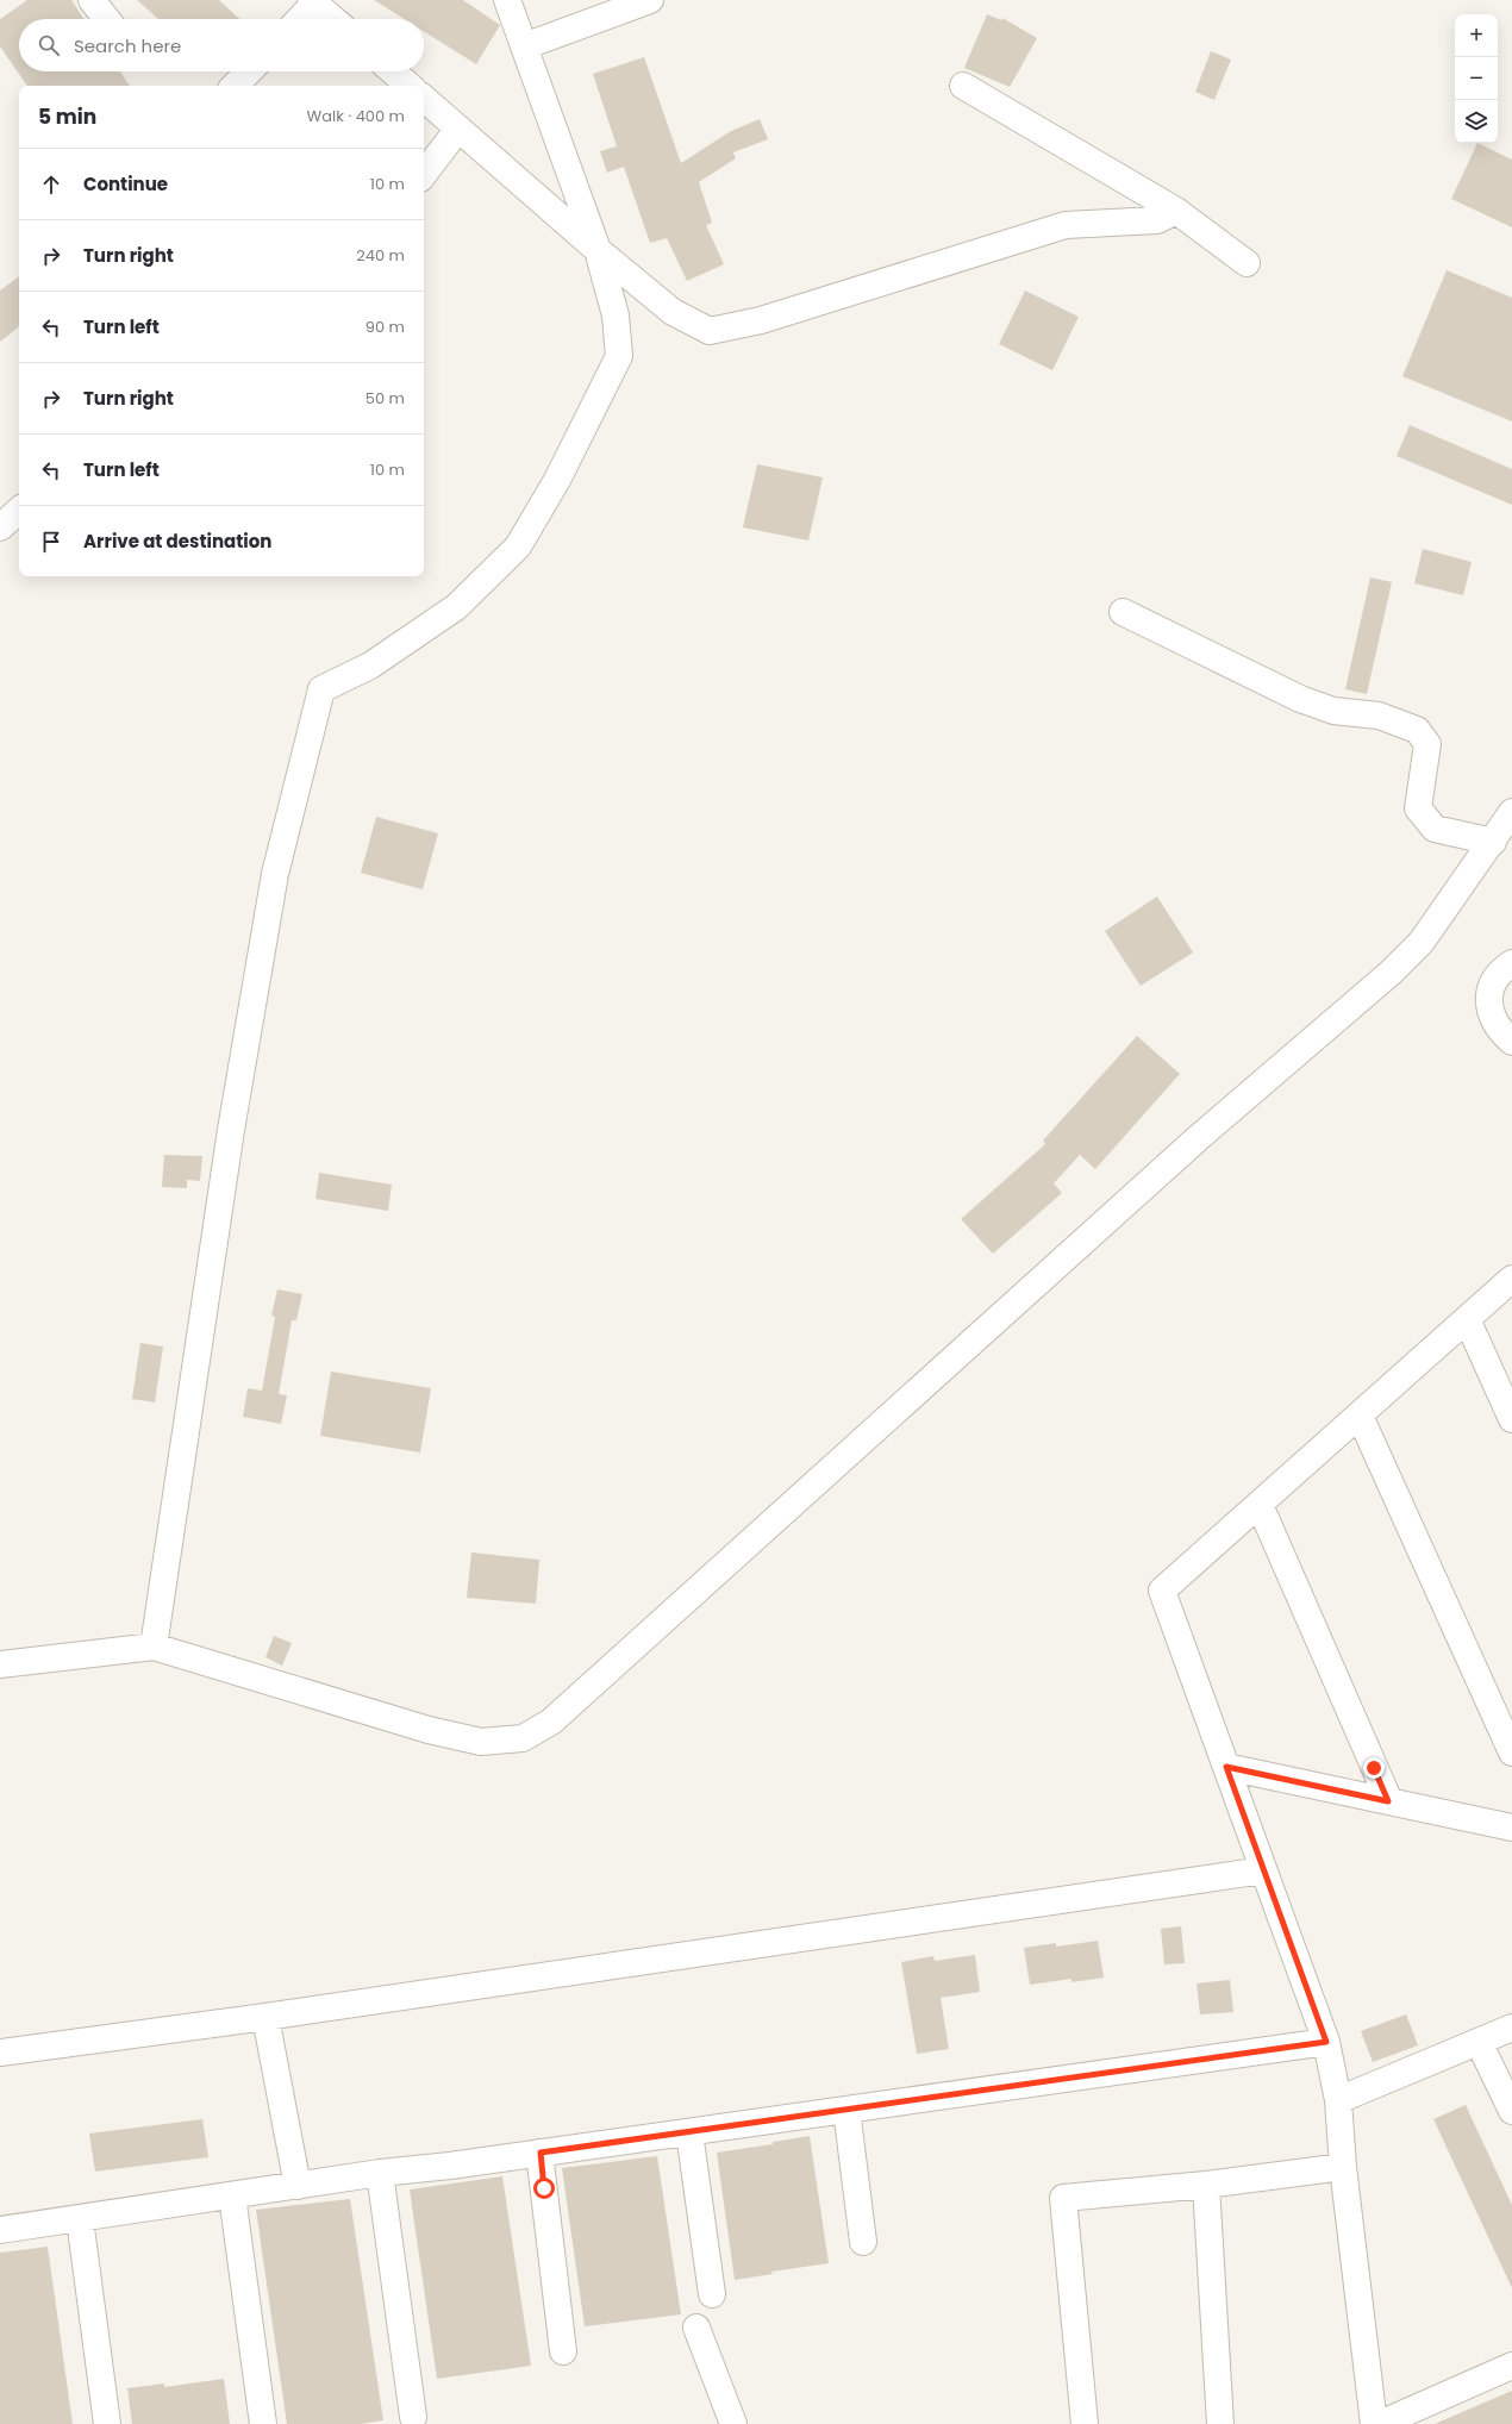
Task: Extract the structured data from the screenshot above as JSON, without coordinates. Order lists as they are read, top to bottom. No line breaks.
{"page":{"map_buttons":["+","−"],"search":"Search here","heading":["5 min","Walk · 400 m"],"list":[["Continue","10 m"],["Turn right","240 m"],["Turn left","90 m"],["Turn right","50 m"],["Turn left","10 m"],"Arrive at destination"]}}
